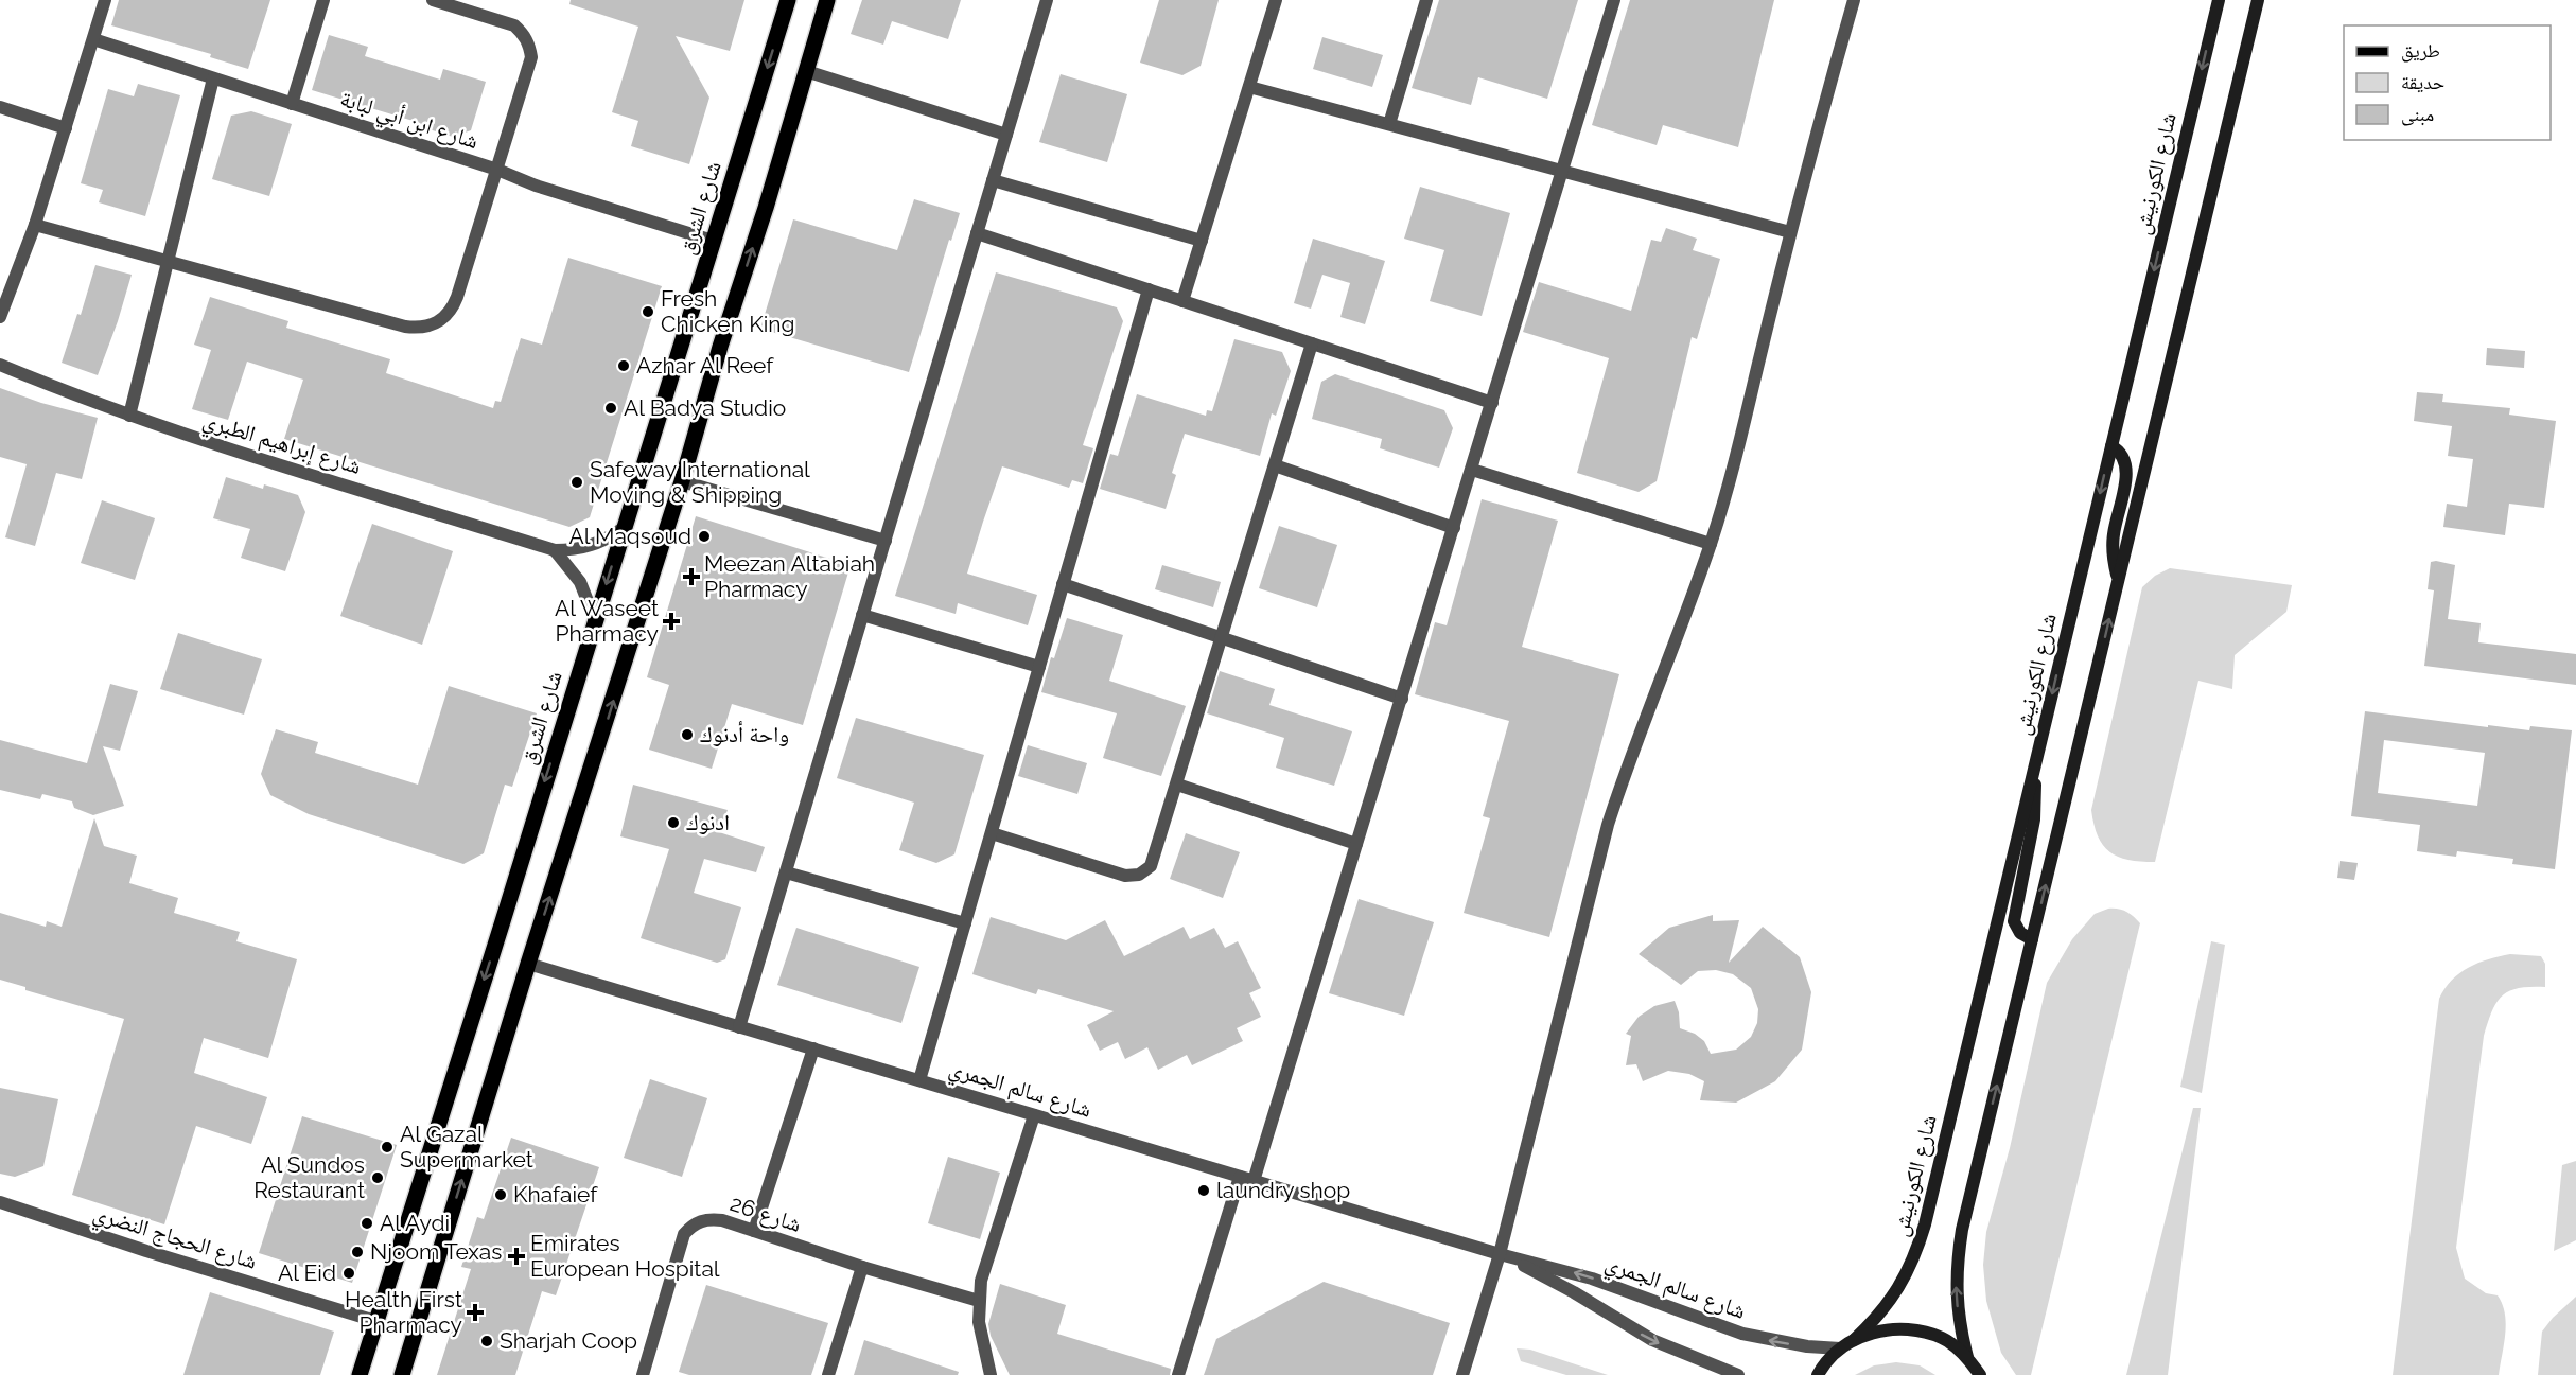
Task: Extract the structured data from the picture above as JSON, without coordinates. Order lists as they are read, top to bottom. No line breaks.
{"streets":{"main road":["شارع الكورنيش","شارع الشرق"],"street":["شارع ابن أبي لبابة","شارع إبراهيم الطبري","شارع سالم الجمري","شارع 26","شارع الحجاج النضري"]},"crossings":[["شارع ابن أبي لبابة","شارع الشرق"],["شارع الشرق","شارع إبراهيم الطبري"],["شارع الشرق","شارع الحجاج النضري"]],"places":{"other":["Fresh Chicken King","Azhar Al Reef","Al Badya Studio","Safeway International Moving & Shipping","Al Maqsoud","واحة أدنوك","ادنوك","Al Gazal Supermarket","Al Sundos Restaurant","laundry shop","Khafaief","Al Aydi","Njoom Texas","Al Eid","Sharjah Coop"],"health":["Meezan Altabiah Pharmacy","Al Waseet Pharmacy","Emirates European Hospital","Health First Pharmacy"]},"legend":["طريق","حديقة","مبنى"]}
